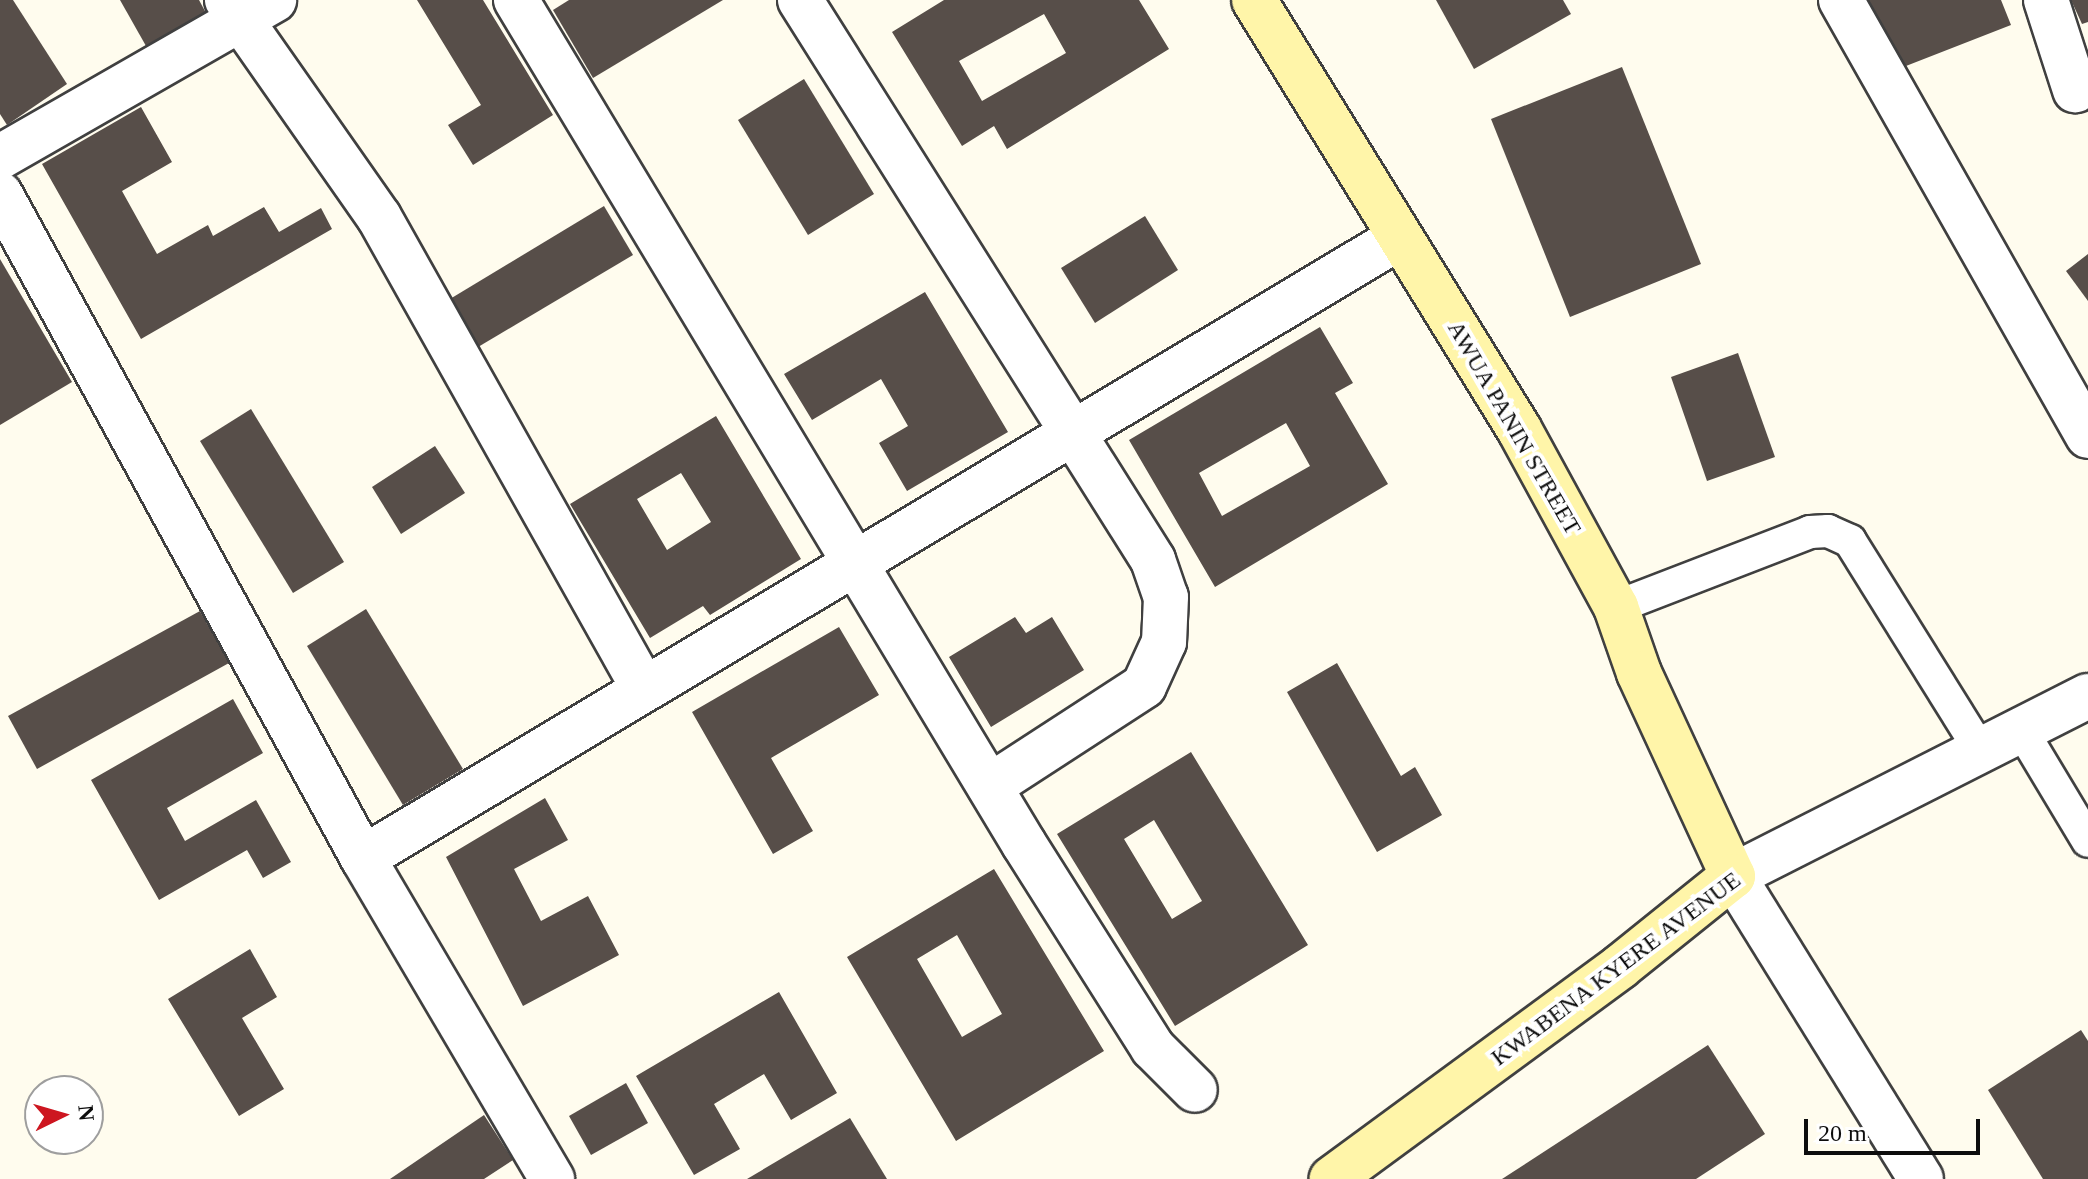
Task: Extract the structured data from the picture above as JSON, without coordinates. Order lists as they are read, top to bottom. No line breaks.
{"streets":{"main road":["AWUA PANIN STREET","KWABENA KYERE AVENUE"]},"crossings":[["AWUA PANIN STREET","KWABENA KYERE AVENUE"]],"scale_bar":"20 m","north":"right"}
